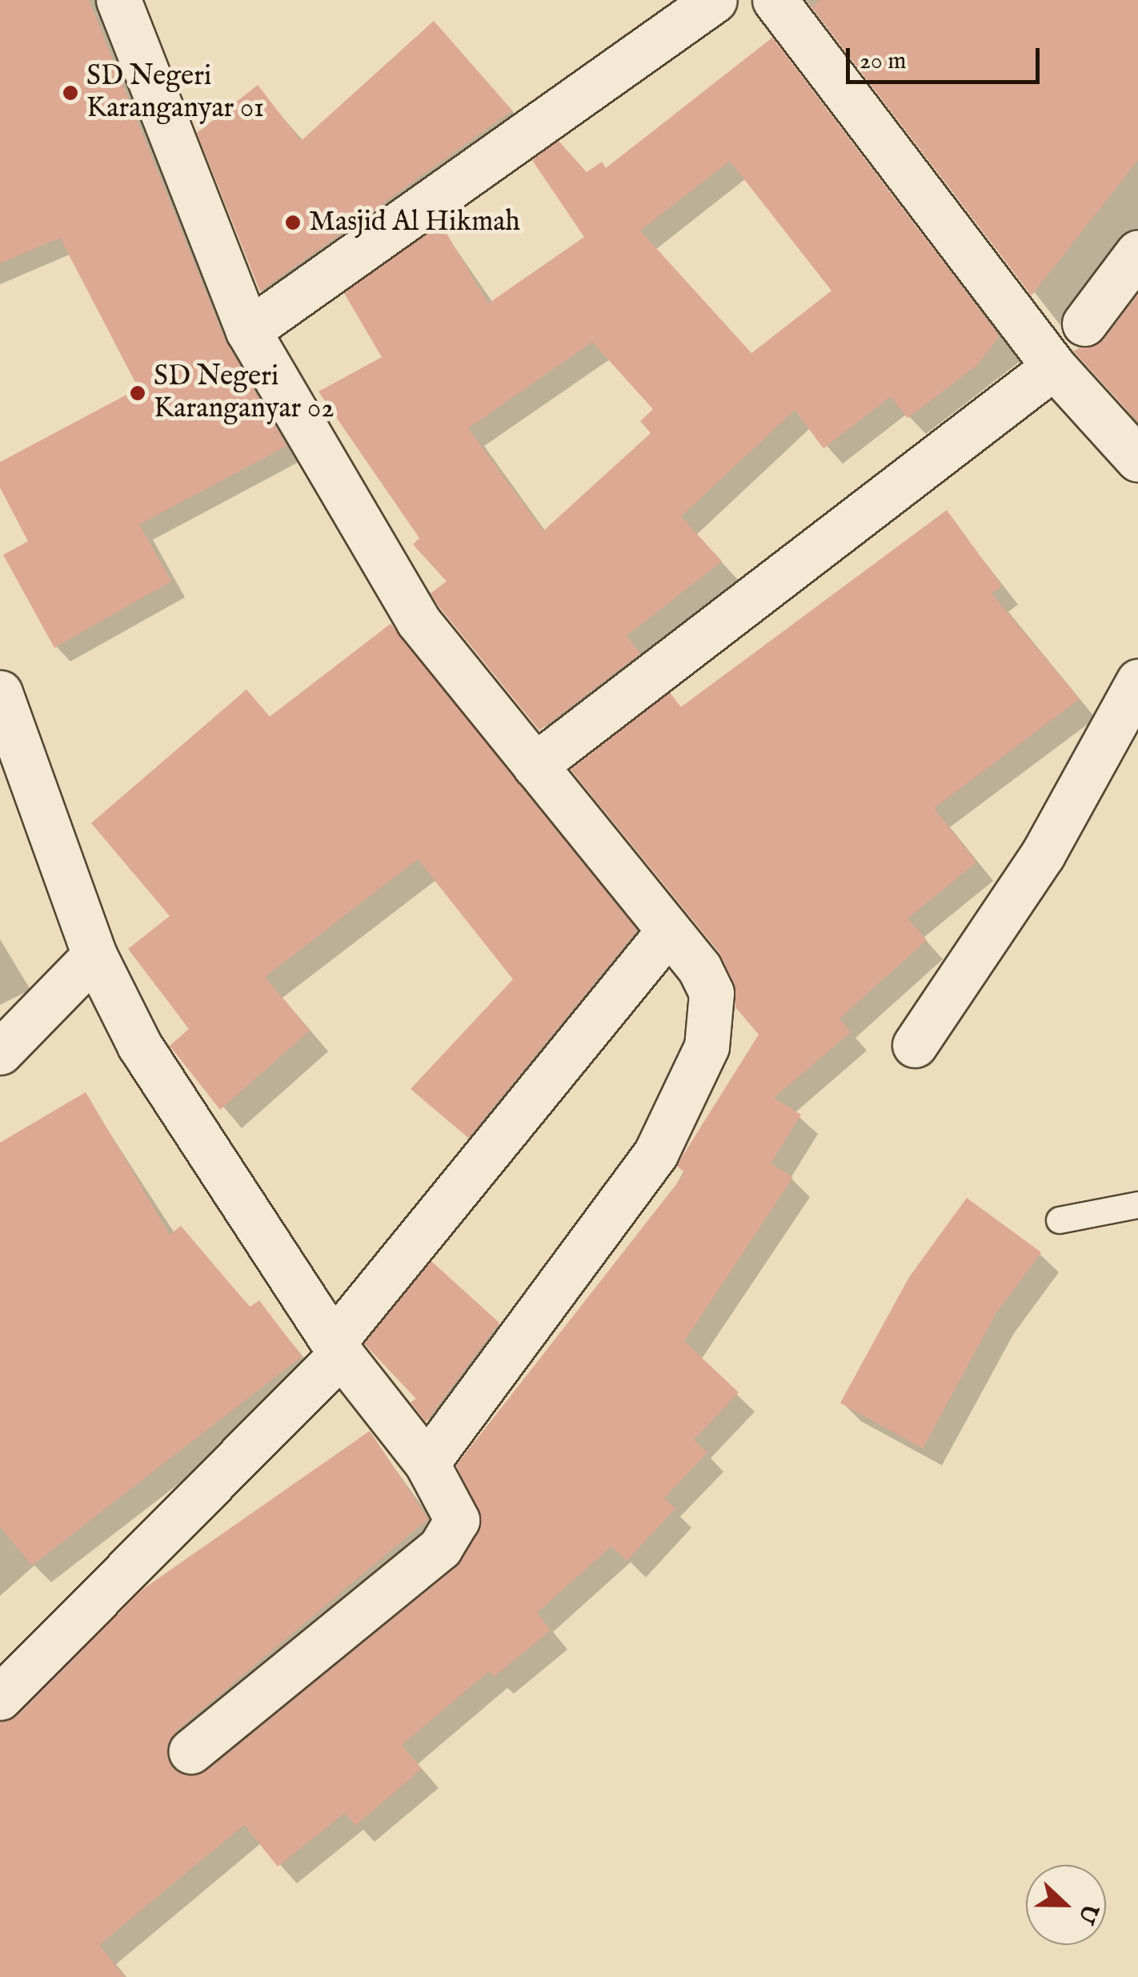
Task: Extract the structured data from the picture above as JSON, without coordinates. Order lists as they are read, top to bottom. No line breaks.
{"places":["SD Negeri Karanganyar 01","Masjid Al Hikmah","SD Negeri Karanganyar 02"],"scale_bar":"20 m","north":"right"}
